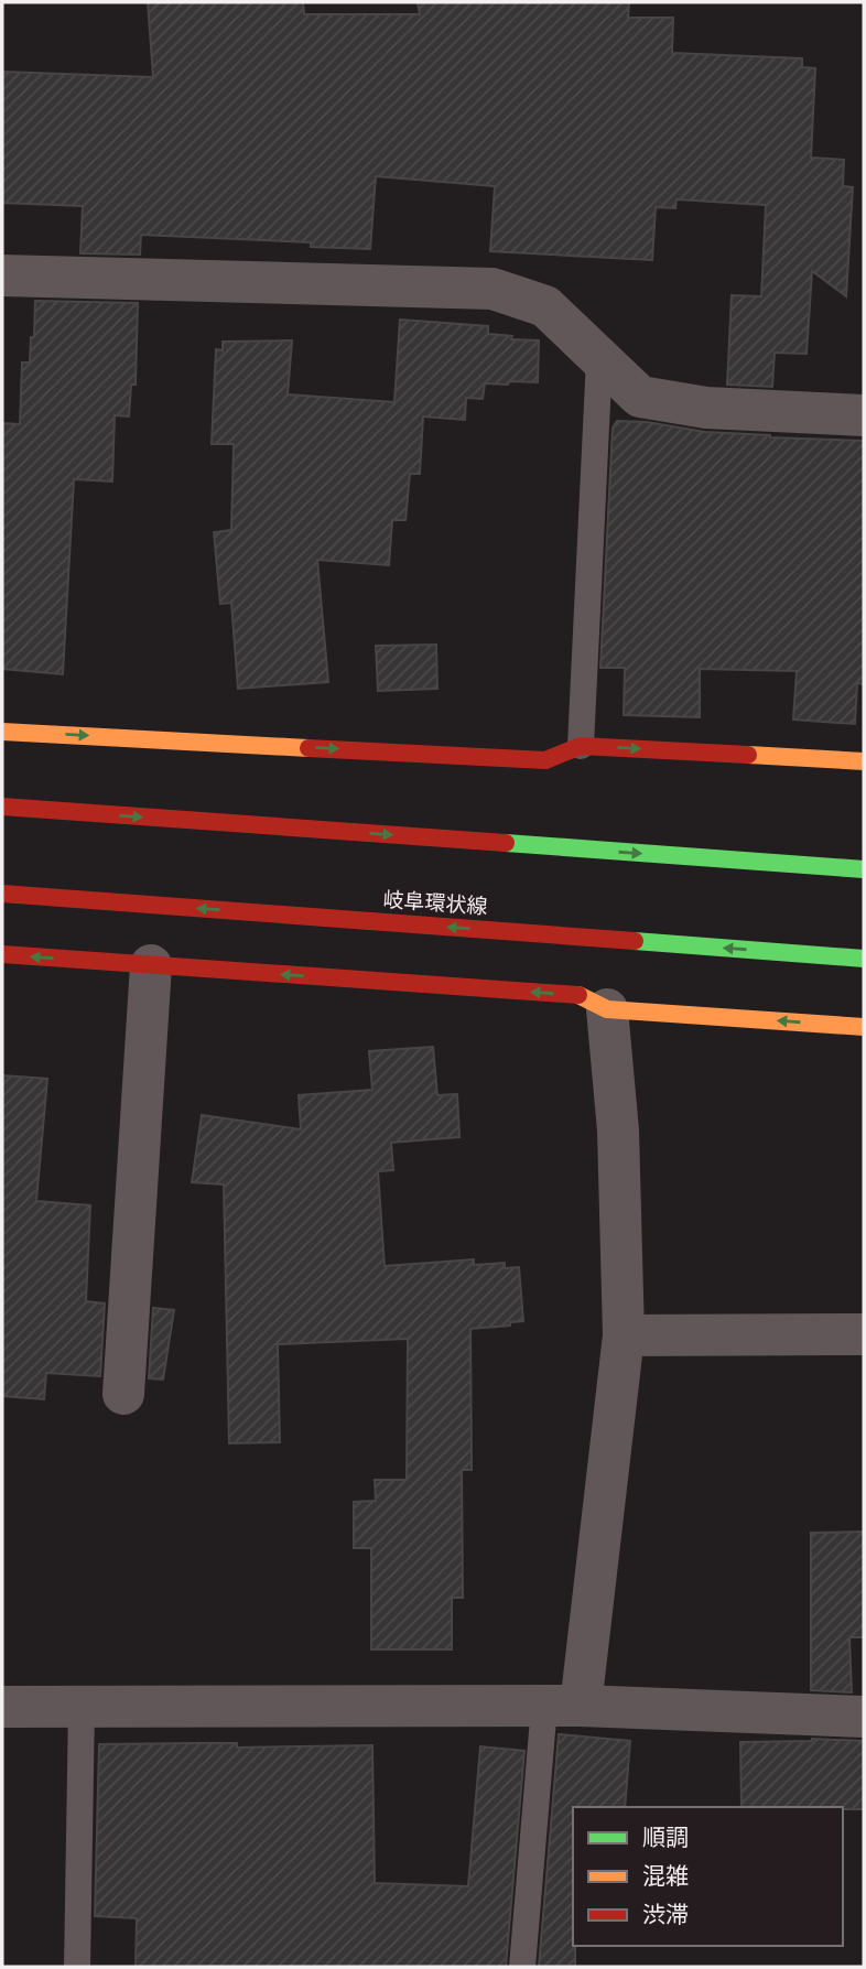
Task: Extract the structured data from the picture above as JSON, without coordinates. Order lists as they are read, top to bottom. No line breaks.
{"streets":{"main road":["岐阜環状線"]},"legend":["順調","混雑","渋滞"]}
